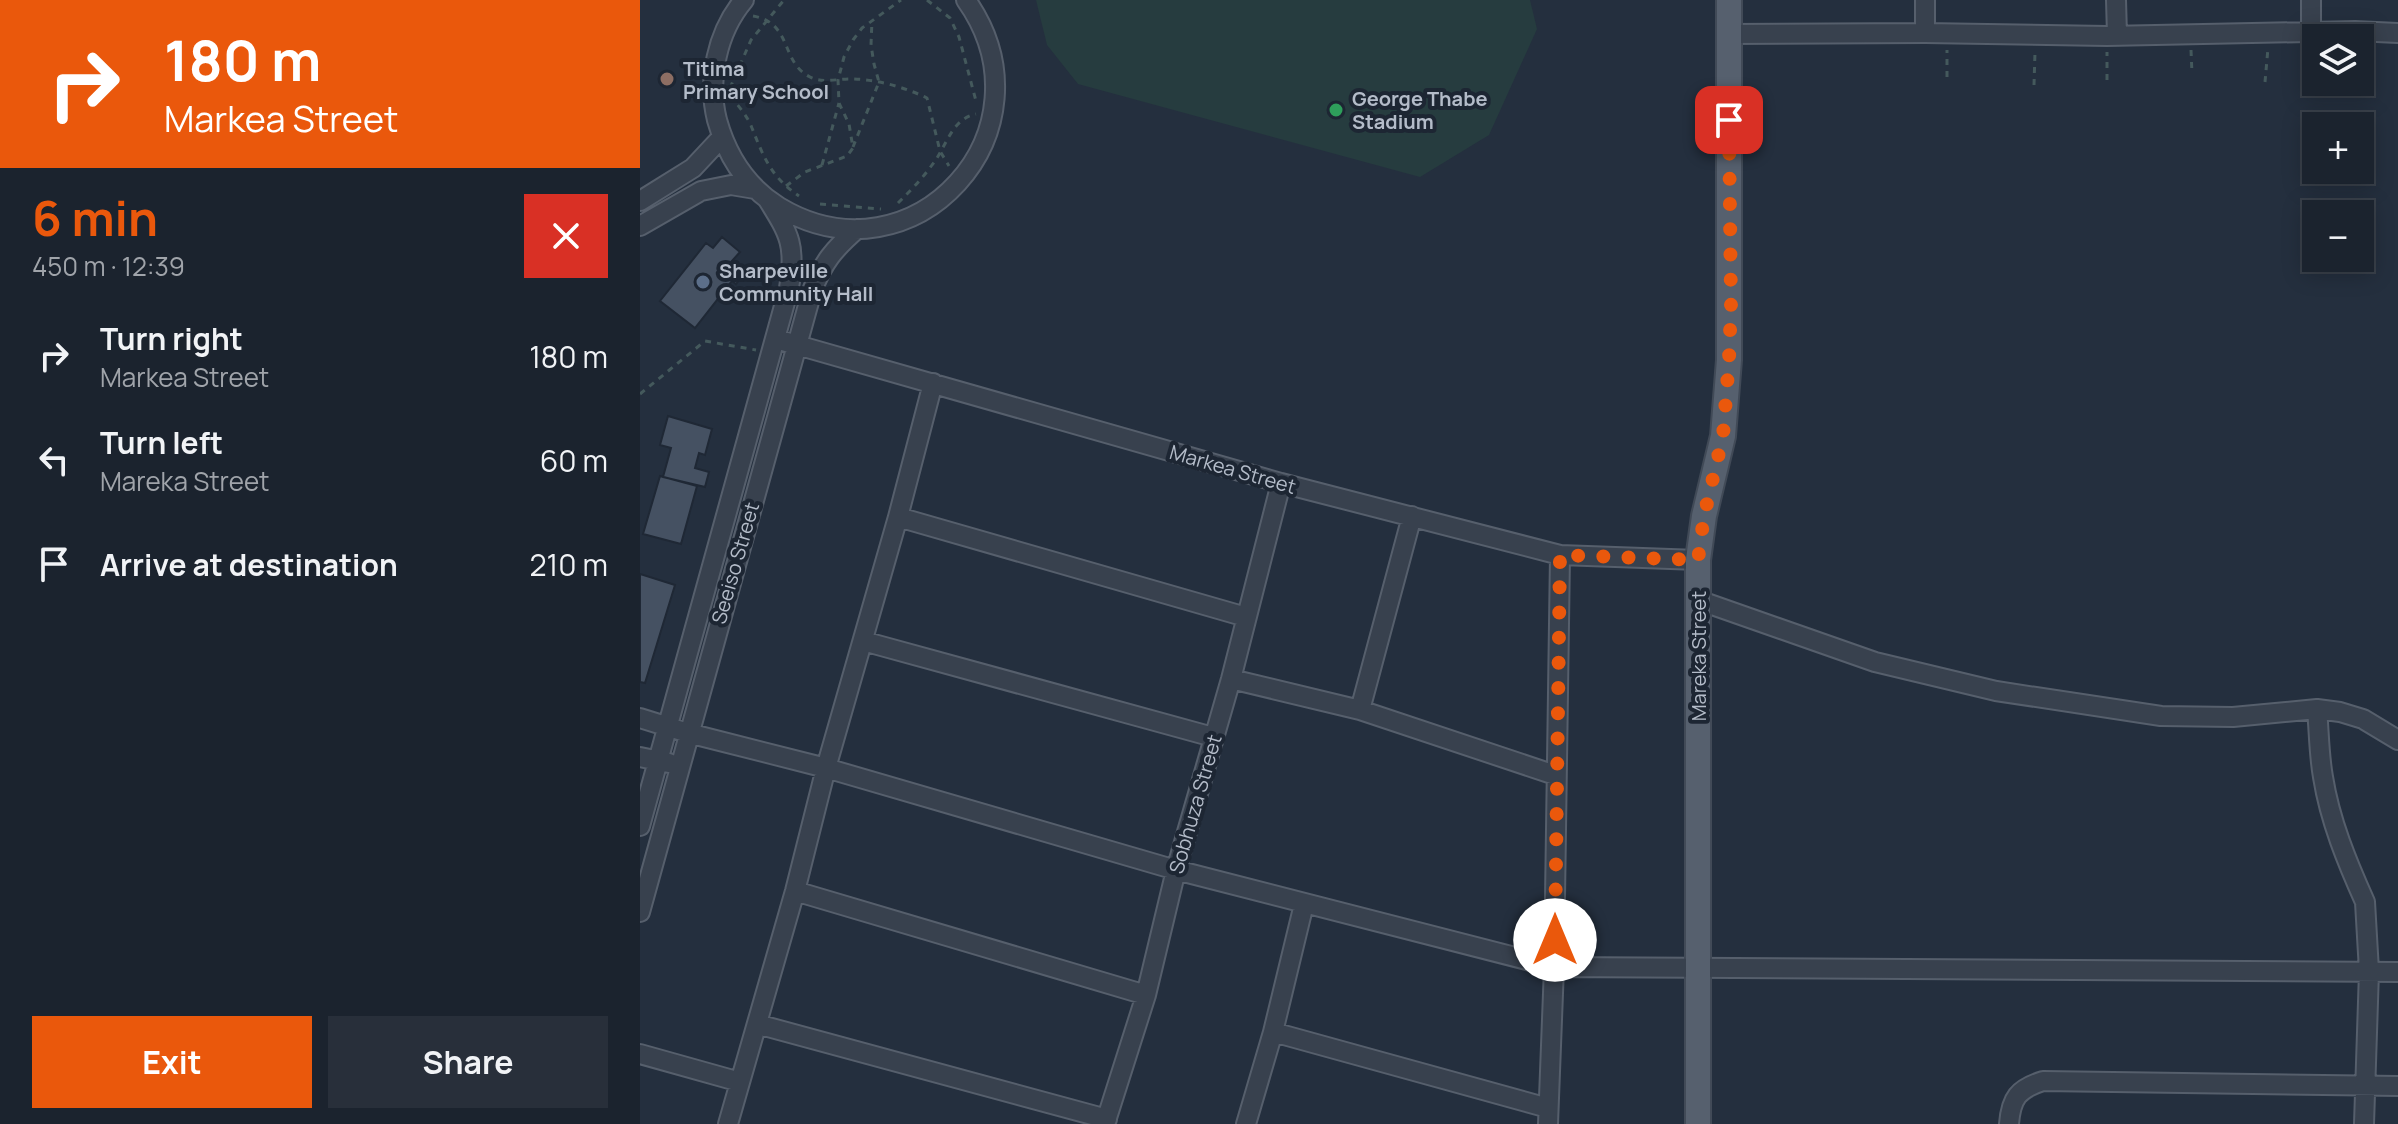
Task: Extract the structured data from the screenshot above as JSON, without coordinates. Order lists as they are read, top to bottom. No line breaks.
{"streets":{"main road":["Mareka Street"],"street":["Markea Street","Seeiso Street","Sobhuza Street"]},"crossings":[["Markea Street","Seeiso Street"],["Markea Street","Mareka Street"],["Markea Street","Sobhuza Street"]],"places":["Titima Primary School","George Thabe Stadium","Sharpeville Community Hall"],"page":{"turn":["180 m","Markea Street"],"map_buttons":["+","−"],"heading":["6 min","450 m · 12:39"],"list":[{"name":"Turn right","note":"Markea Street","value":"180 m"},{"name":"Turn left","note":"Mareka Street","value":"60 m"},{"name":"Arrive at destination","value":"210 m"}],"buttons":["Exit","Share"]}}
